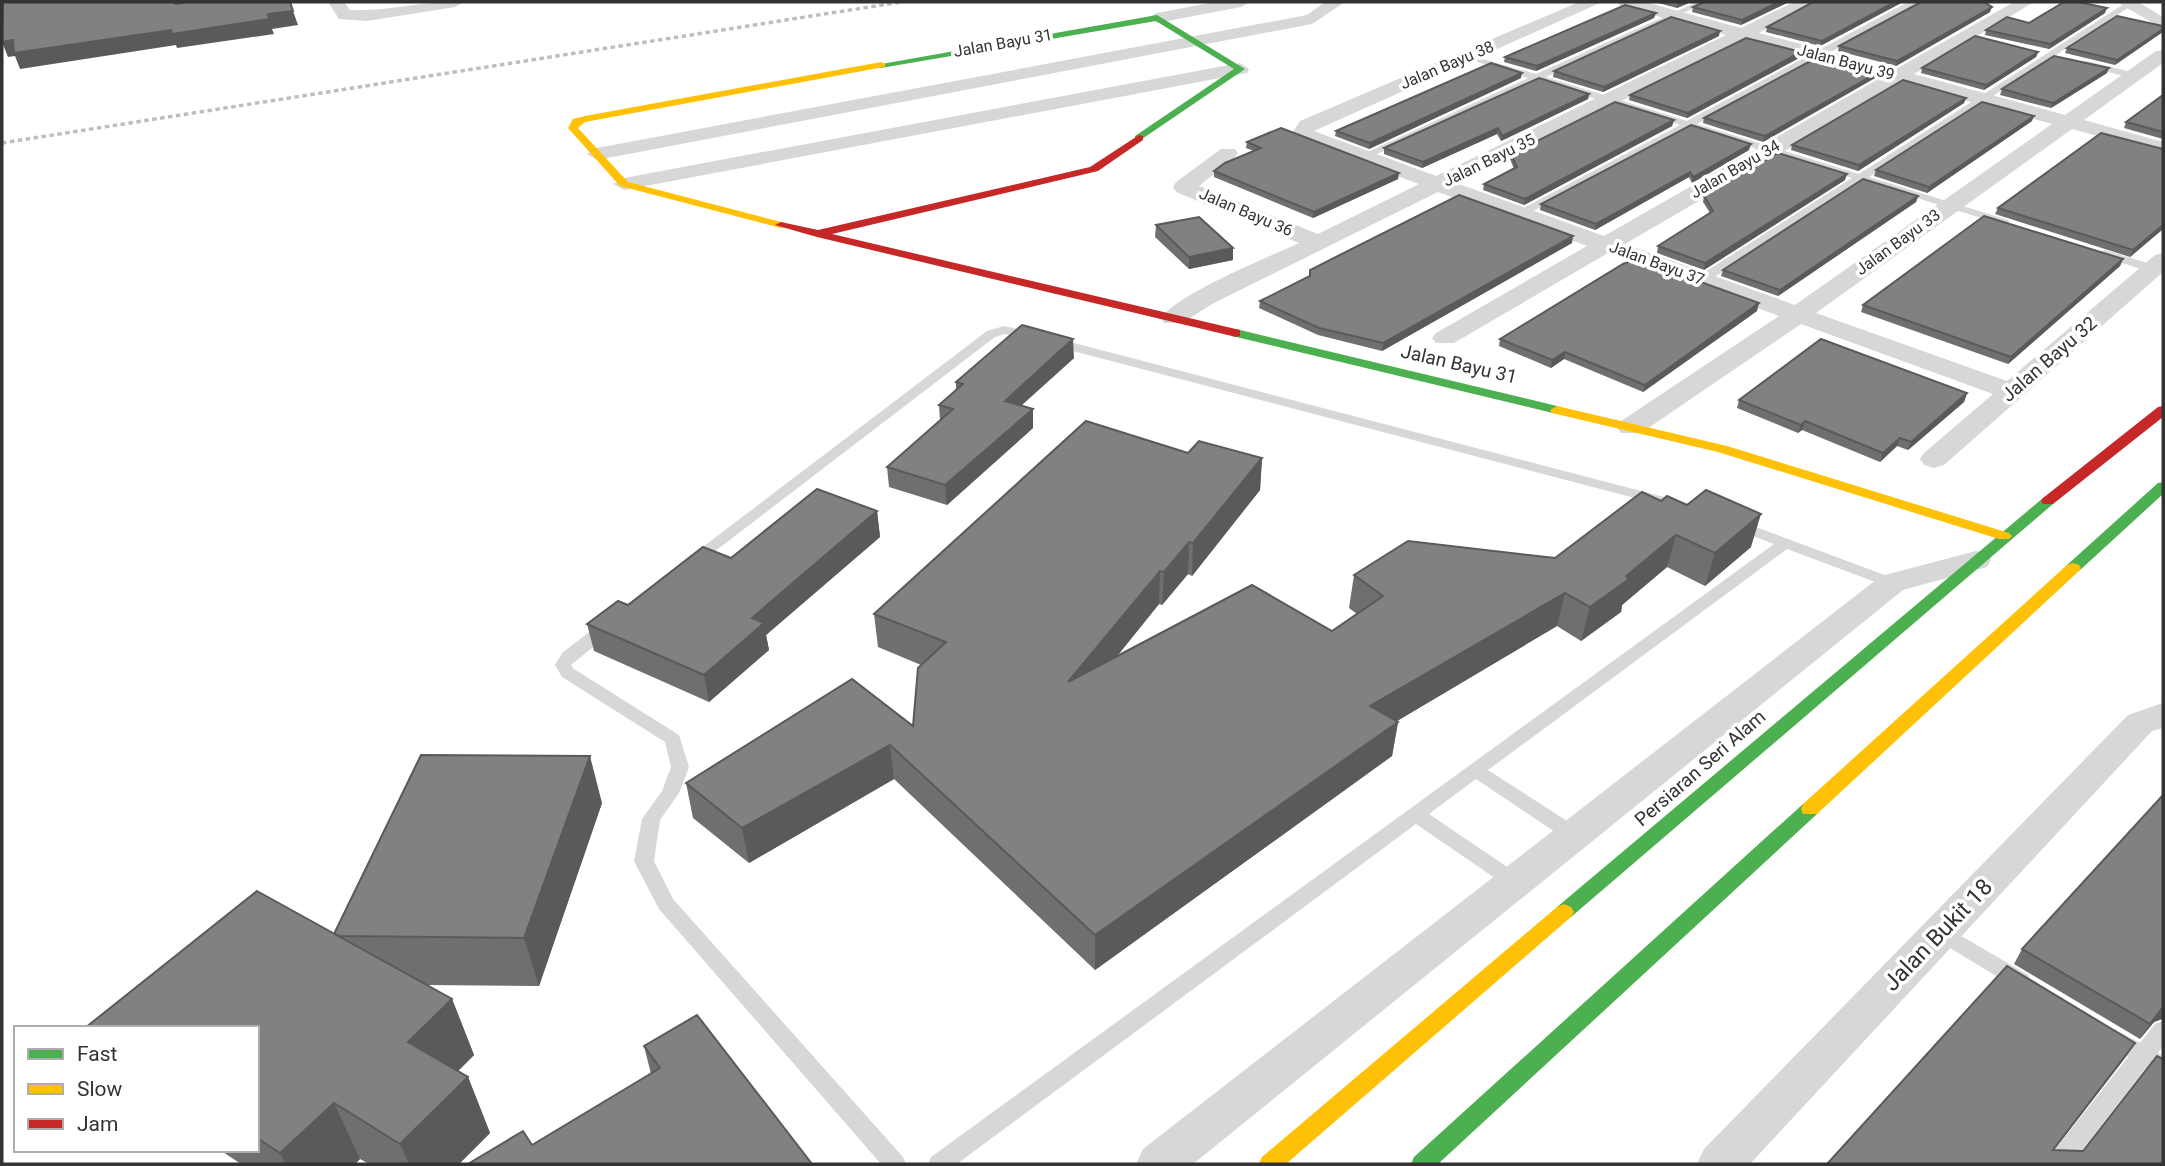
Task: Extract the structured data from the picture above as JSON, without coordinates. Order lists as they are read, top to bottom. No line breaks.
{"streets":{"street":["Jalan Bayu 31","Jalan Bayu 39","Jalan Bayu 38","Jalan Bayu 35","Jalan Bayu 34","Jalan Bayu 36","Jalan Bayu 33","Jalan Bayu 37","Jalan Bayu 32","Persiaran Seri Alam","Jalan Bukit 18"]},"crossings":[["Jalan Bayu 31","Jalan Bayu 35"],["Jalan Bayu 31","Jalan Bayu 33"],["Jalan Bayu 31","Persiaran Seri Alam"],["Jalan Bayu 39","Jalan Bayu 35"],["Jalan Bayu 39","Jalan Bayu 34"],["Jalan Bayu 39","Jalan Bayu 33"],["Jalan Bayu 38","Jalan Bayu 37"],["Jalan Bayu 35","Jalan Bayu 36"],["Jalan Bayu 35","Jalan Bayu 37"],["Jalan Bayu 34","Jalan Bayu 37"],["Jalan Bayu 33","Jalan Bayu 37"],["Jalan Bayu 37","Jalan Bayu 32"]],"legend":["Fast","Slow","Jam"]}
